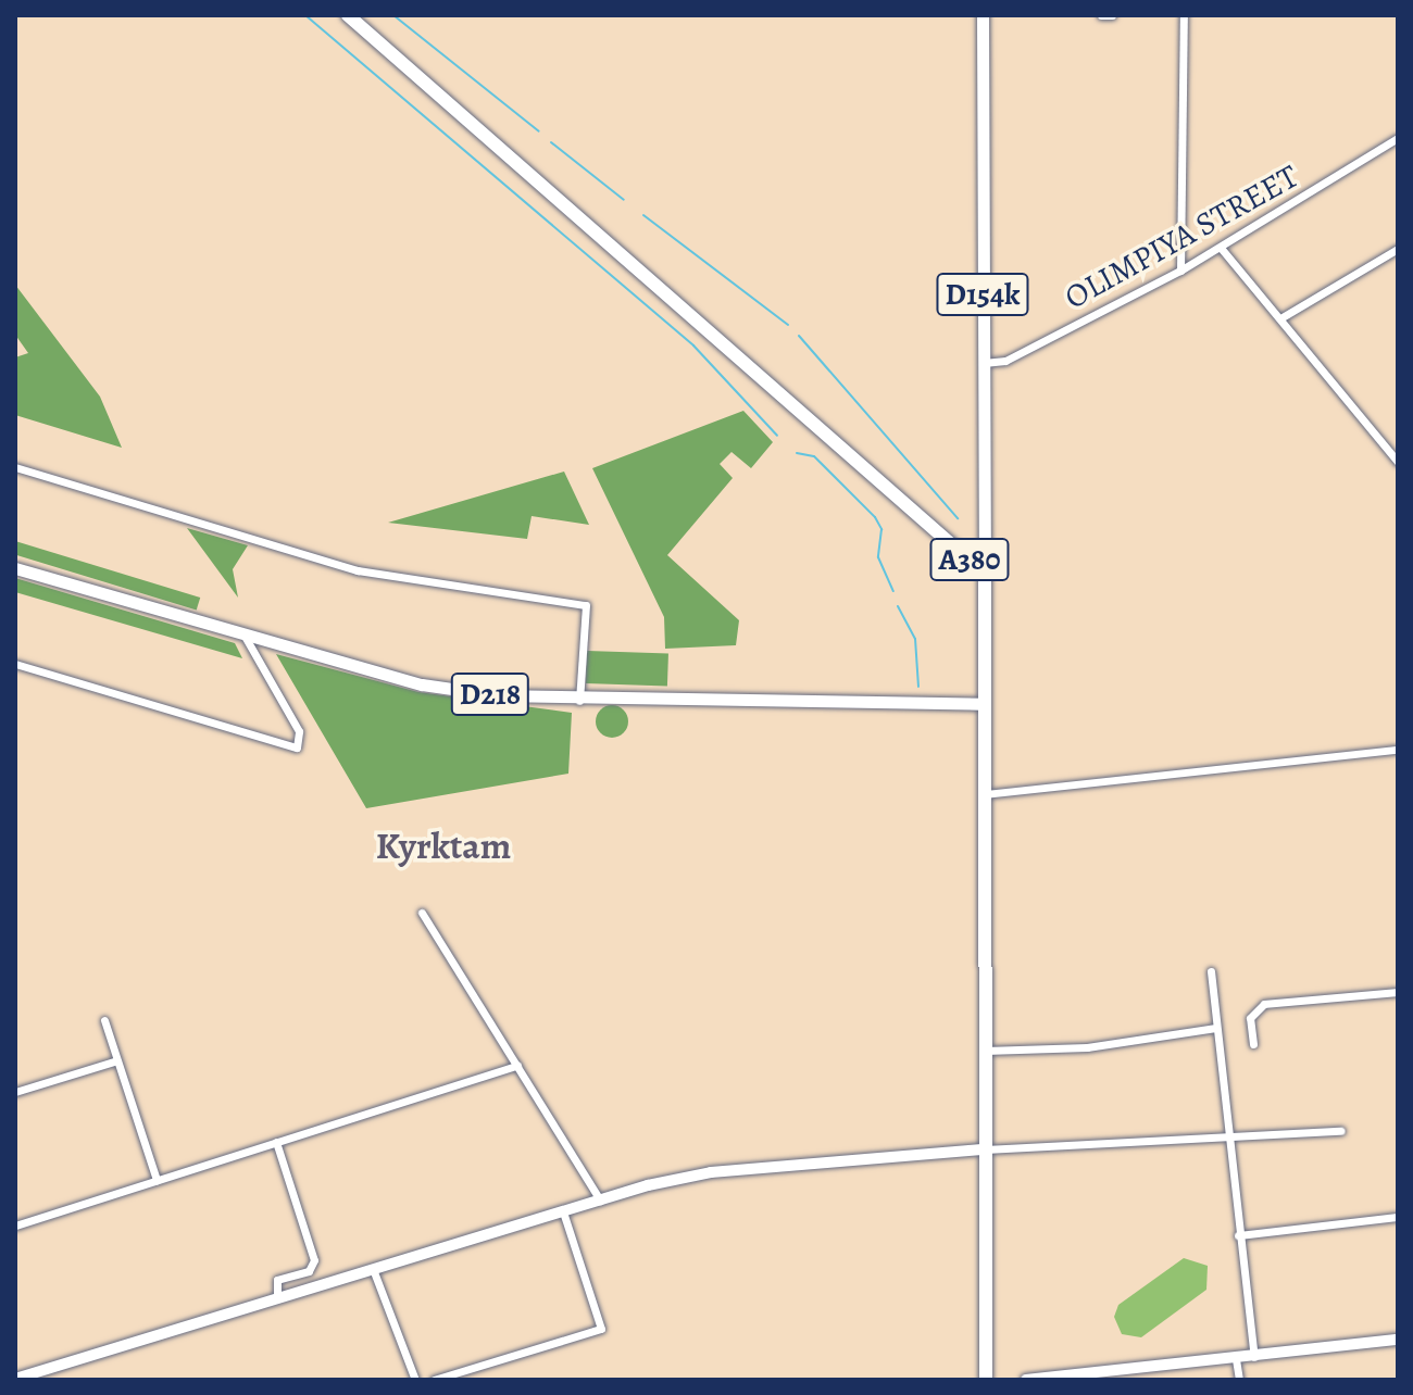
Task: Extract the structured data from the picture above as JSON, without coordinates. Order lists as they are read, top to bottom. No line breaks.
{"streets":{"highway":["A380"],"main road":["D154k","D218"],"street":["OLIMPIYA STREET"]},"crossings":[["OLIMPIYA STREET","D154k"],["D154k","A380"],["A380","D218"]],"districts":["Kyrktam"]}
